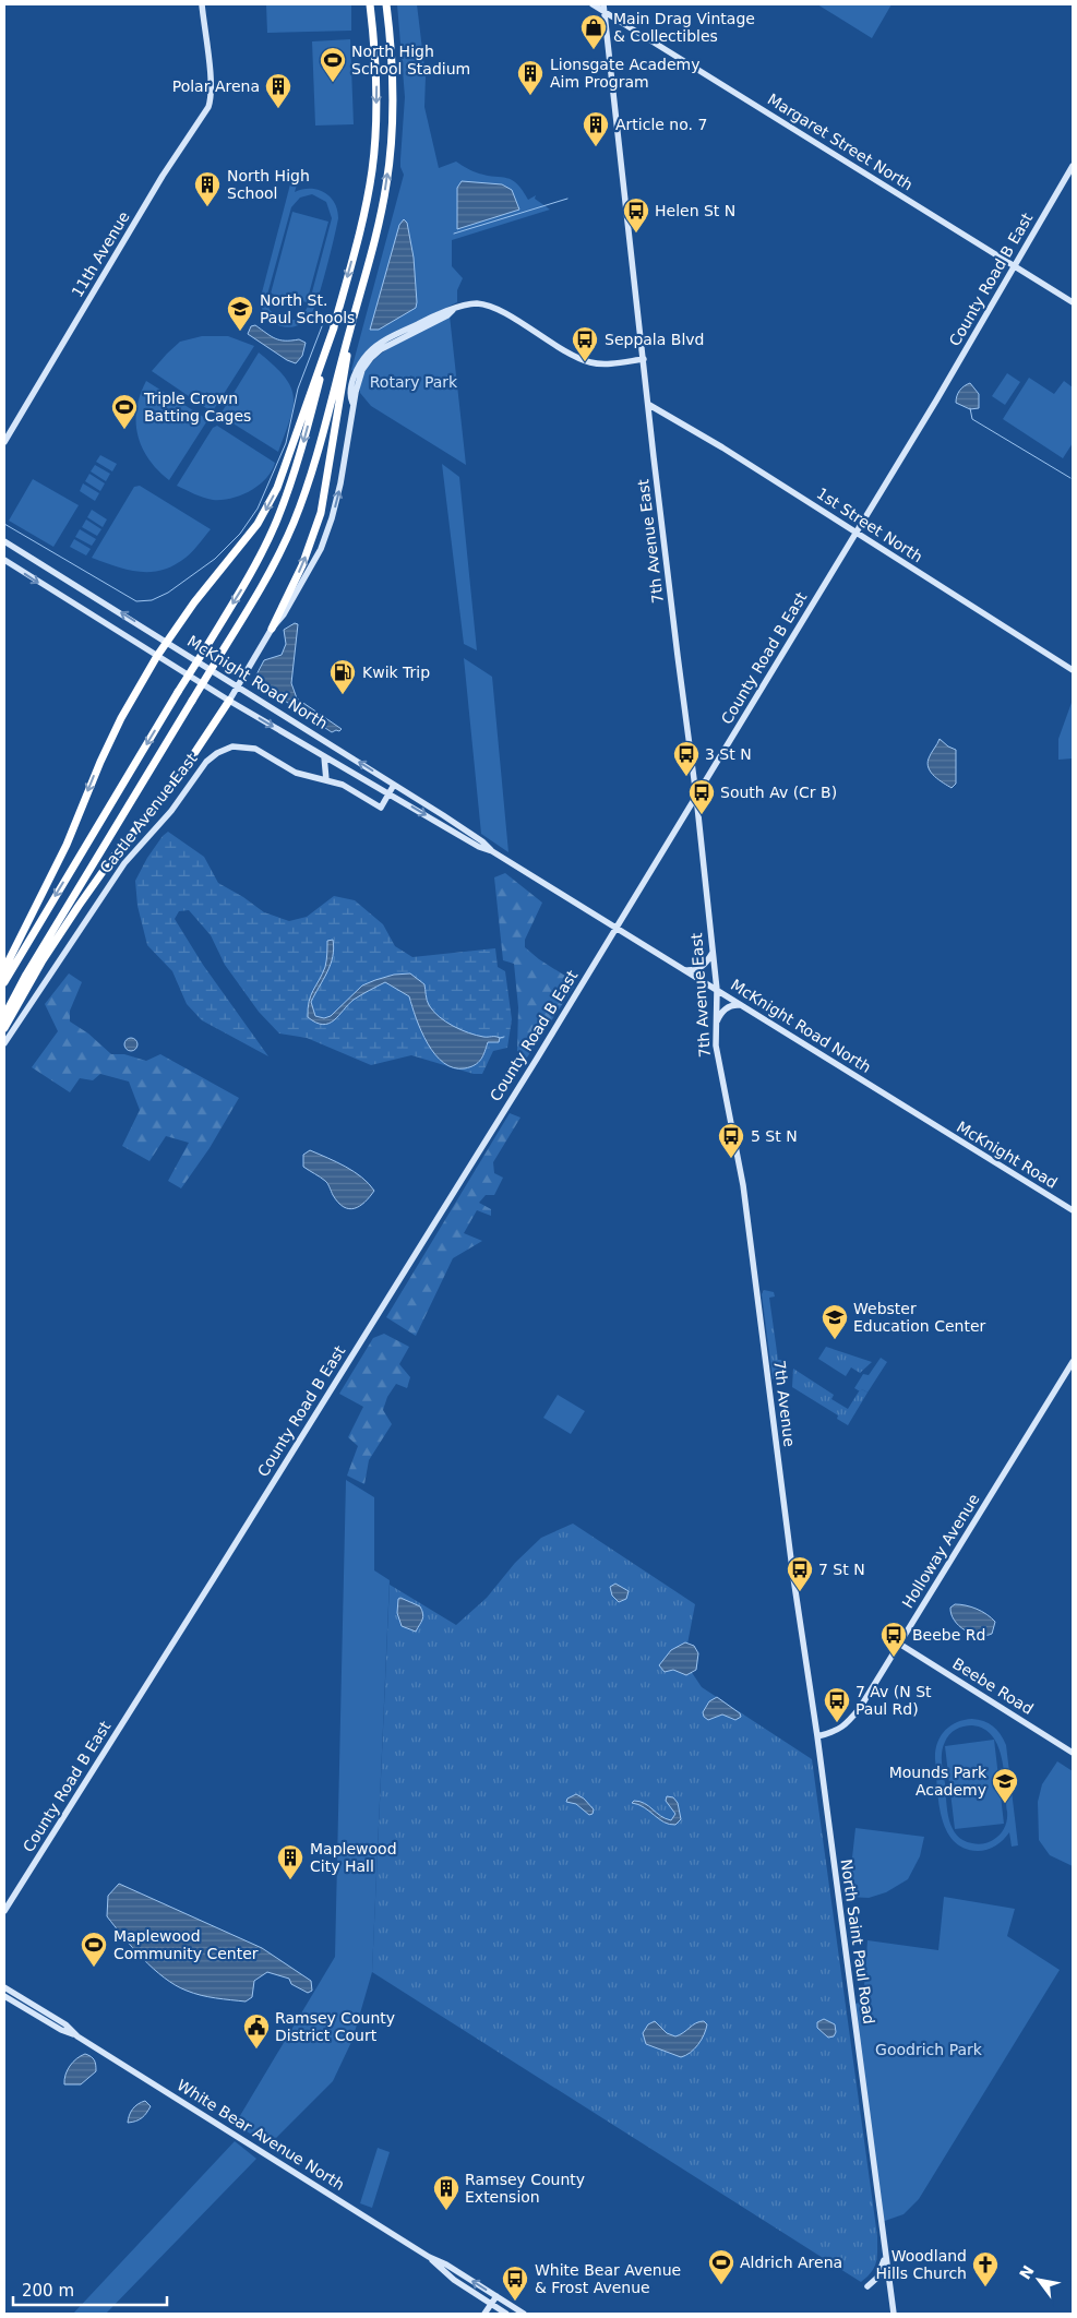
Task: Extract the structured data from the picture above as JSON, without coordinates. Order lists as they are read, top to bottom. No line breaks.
{"streets":{"street":["Margaret Street North","11th Avenue","County Road B East","1st Street North","7th Avenue East","McKnight Road North","Castle Avenue East","McKnight Road","7th Avenue","Holloway Avenue","Beebe Road","North Saint Paul Road","White Bear Avenue North"]},"crossings":[["Margaret Street North","County Road B East"],["Margaret Street North","7th Avenue East"],["County Road B East","1st Street North"],["County Road B East","7th Avenue East"],["County Road B East","McKnight Road North"],["1st Street North","7th Avenue East"],["7th Avenue East","McKnight Road North"],["7th Avenue East","7th Avenue"],["McKnight Road North","Castle Avenue East"],["McKnight Road North","McKnight Road"],["7th Avenue","Holloway Avenue"],["7th Avenue","North Saint Paul Road"],["Holloway Avenue","Beebe Road"],["Holloway Avenue","North Saint Paul Road"]],"parks":["Rotary Park","Goodrich Park"],"places":{"shop":["Main Drag Vintage & Collectibles"],"sports":["North High School Stadium","Triple Crown Batting Cages","Maplewood Community Center","Aldrich Arena"],"building":["Lionsgate Academy Aim Program","Polar Arena","Article no. 7","North High School","Maplewood City Hall","Ramsey County Extension"],"bus stop":["Helen St N","Seppala Blvd","3 St N","South Av (Cr B)","5 St N","7 St N","Beebe Rd","7 Av (N St Paul Rd)","White Bear Avenue & Frost Avenue"],"school or university":["North St. Paul Schools","Webster Education Center","Mounds Park Academy"],"fuel station":["Kwik Trip"],"public building":["Ramsey County District Court"],"church":["Woodland Hills Church"]},"scale_bar":"200 m","north":"top left"}
